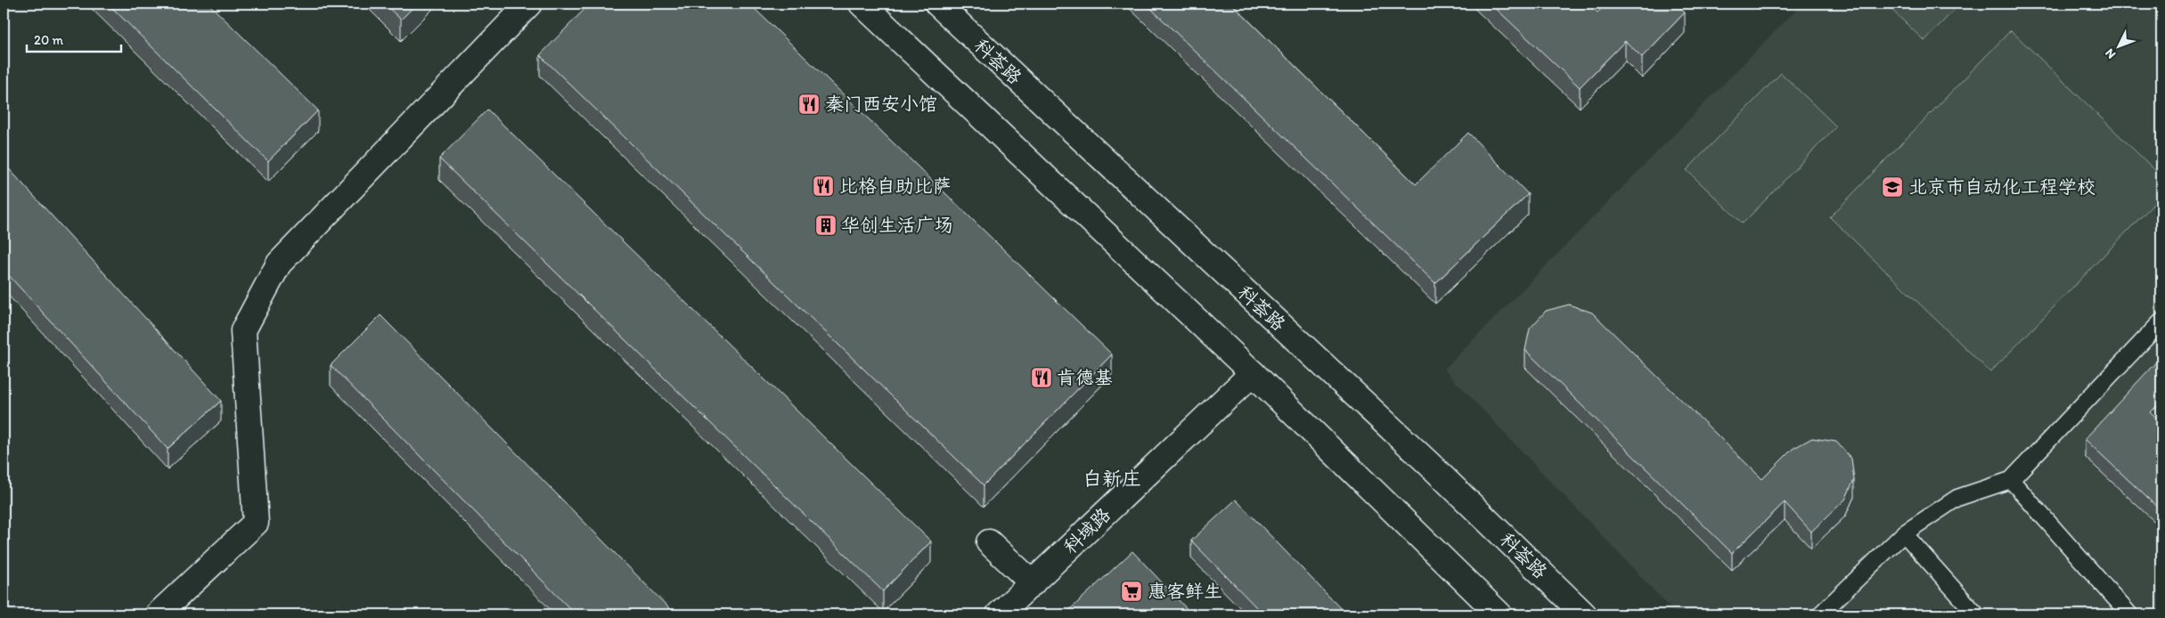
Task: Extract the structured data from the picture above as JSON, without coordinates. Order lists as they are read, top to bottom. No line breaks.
{"streets":{"main road":["科荟路","科域路"]},"districts":["白新庄"],"places":{"restaurant":["秦门西安小馆","比格自助比萨","肯德基"],"school or university":["北京市自动化工程学校"],"building":["华创生活广场"],"supermarket":["惠客鲜生"]},"scale_bar":"20 m","north":"bottom left"}
